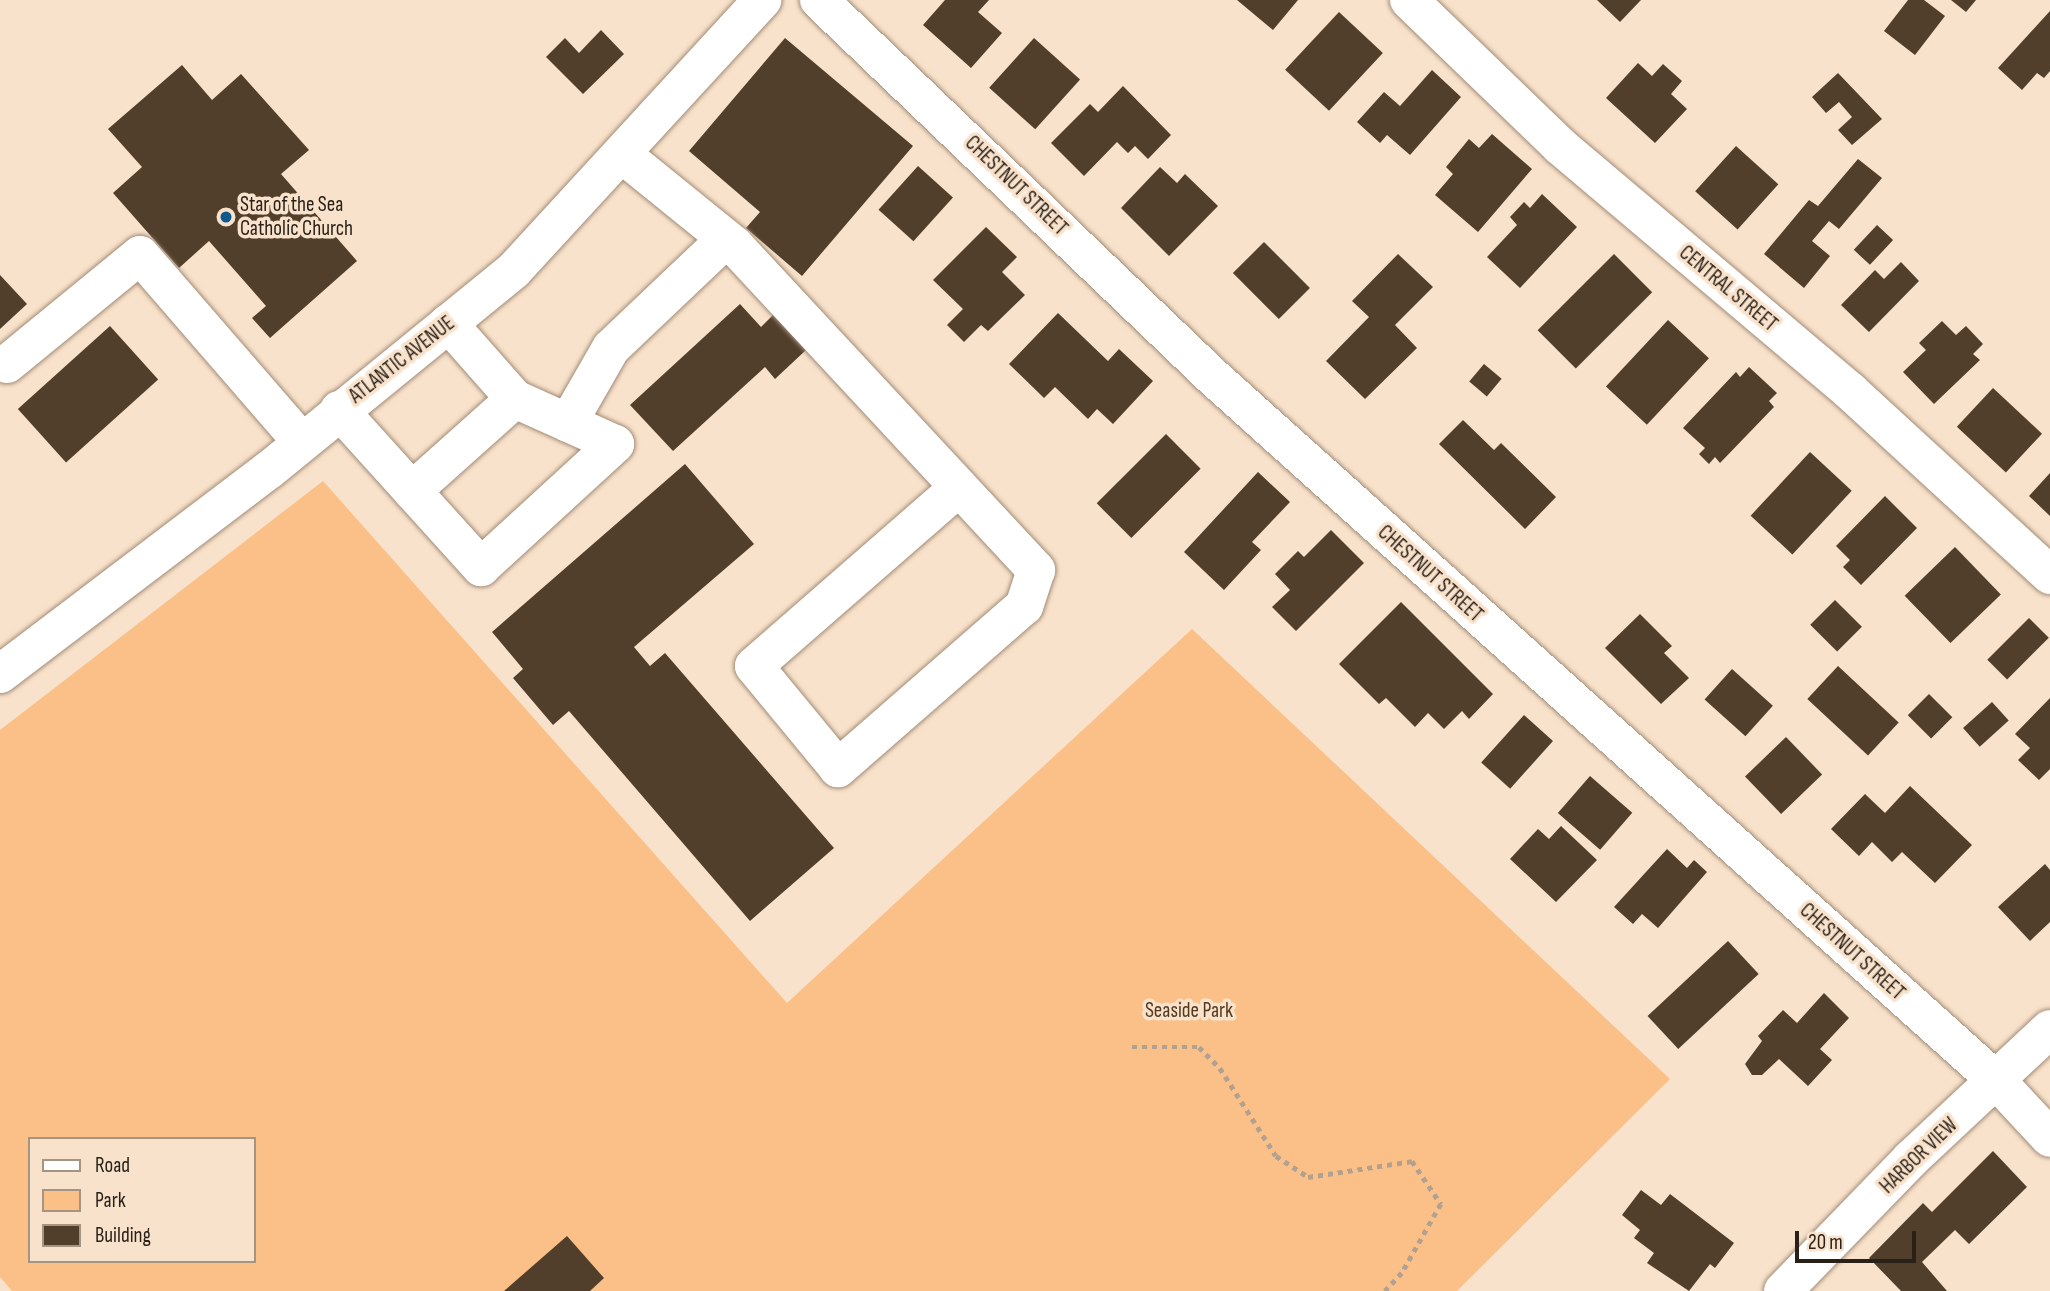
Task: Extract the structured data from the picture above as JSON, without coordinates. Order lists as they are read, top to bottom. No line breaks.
{"streets":{"street":["CHESTNUT STREET","CENTRAL STREET","ATLANTIC AVENUE","HARBOR VIEW"]},"crossings":[["CHESTNUT STREET","HARBOR VIEW"]],"parks":["Seaside Park"],"places":["Star of the Sea Catholic Church"],"legend":["Road","Park","Building"],"scale_bar":"20 m"}
